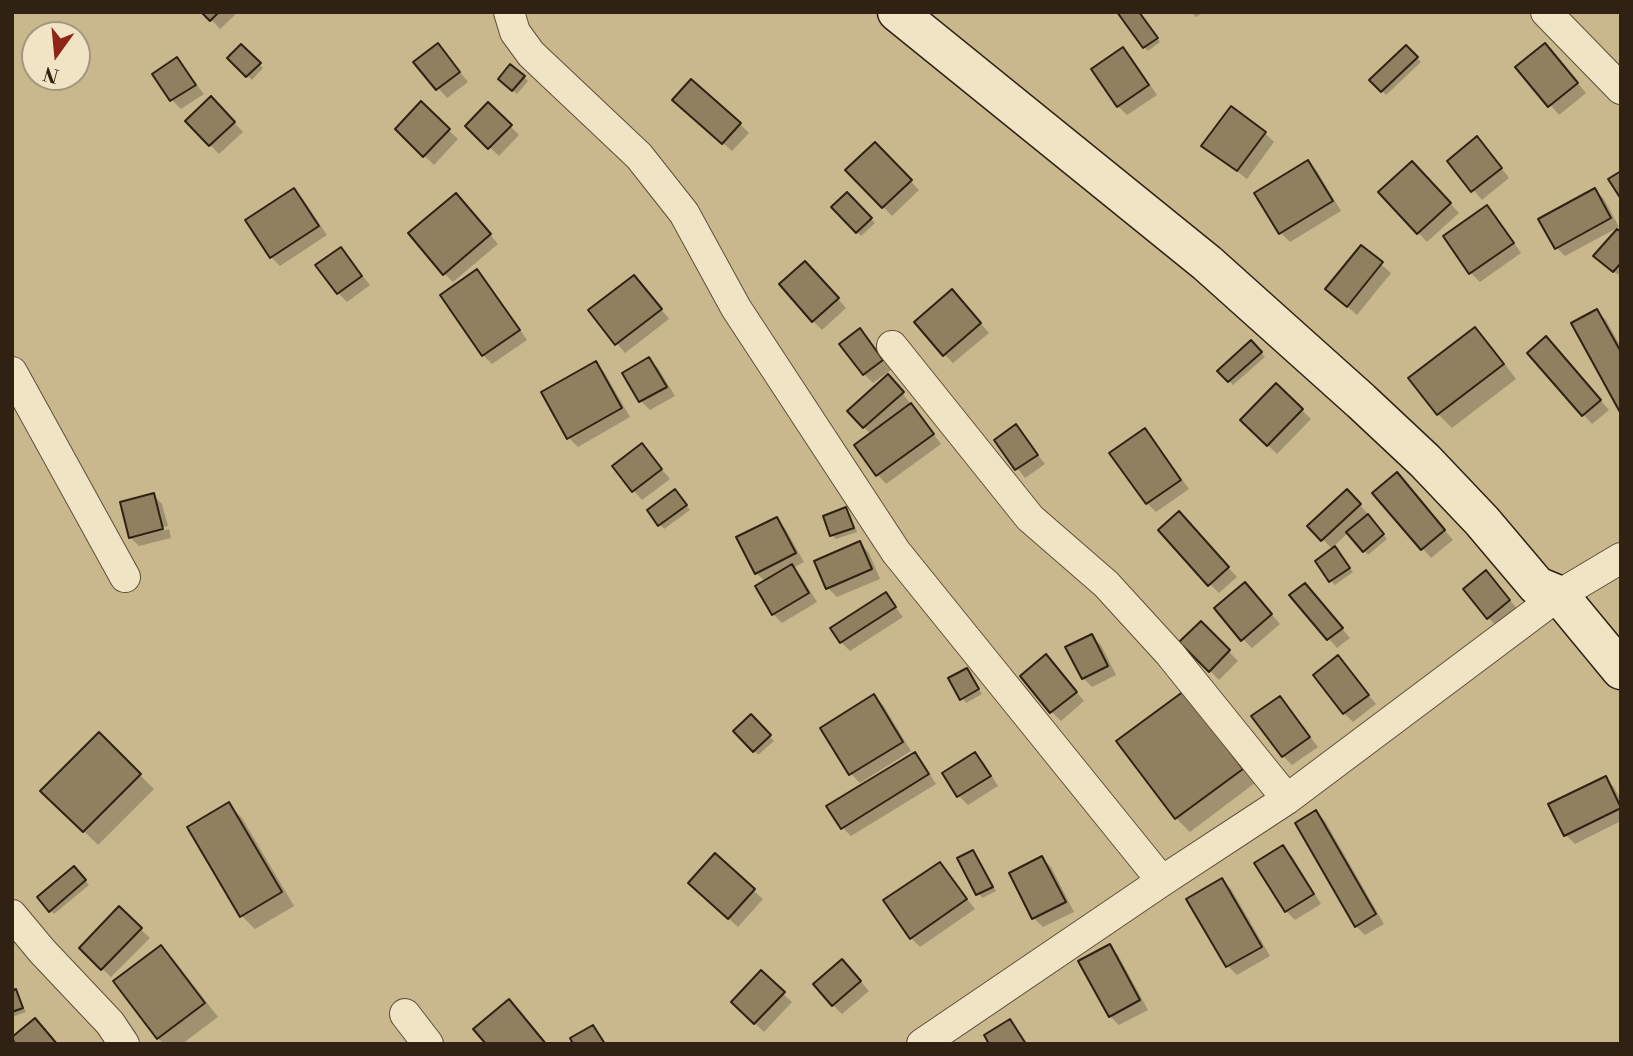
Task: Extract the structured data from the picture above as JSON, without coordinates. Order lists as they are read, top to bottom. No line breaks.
{"north":"bottom"}
